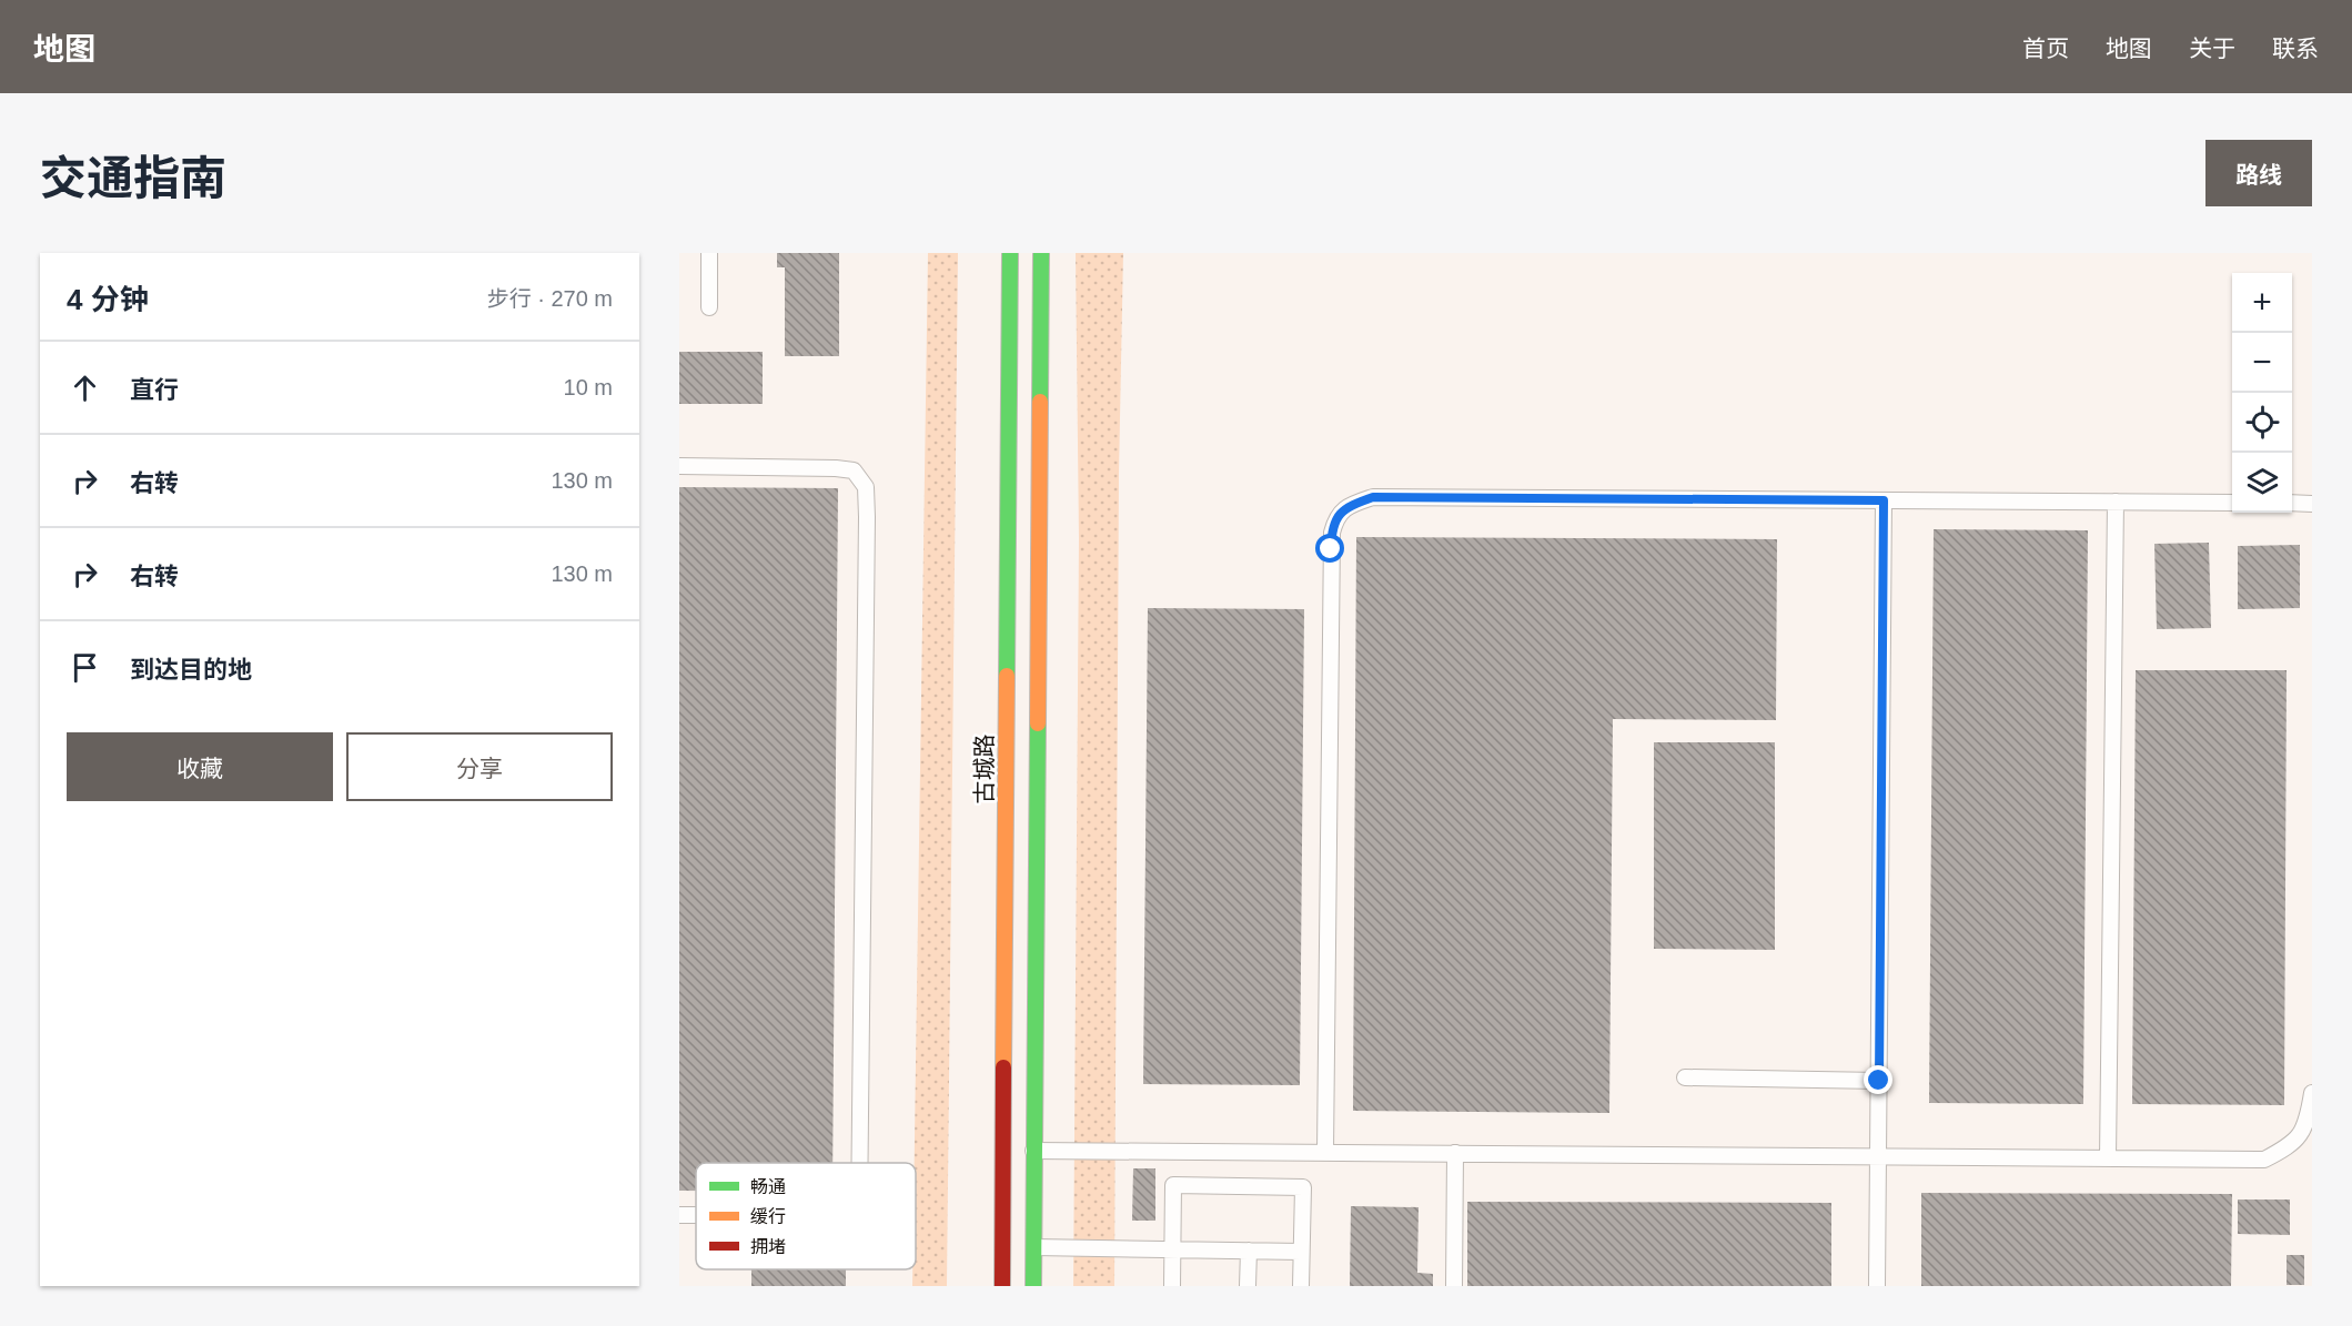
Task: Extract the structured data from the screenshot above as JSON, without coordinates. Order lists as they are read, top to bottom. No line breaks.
{"streets":{"main road":["古城路"]},"legend":["畅通","缓行","拥堵"],"page":{"header":"地图","nav":["首页","地图","关于","联系"],"title":"交通指南","buttons":["路线",["收藏","分享"]],"heading":["4 分钟","步行 · 270 m"],"map_buttons":["+","−"],"list":[["直行","10 m"],["右转","130 m"],["右转","130 m"],"到达目的地"]}}
